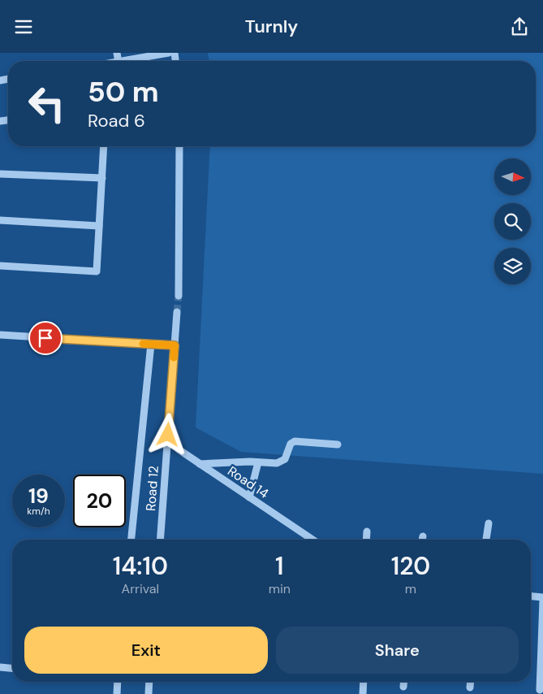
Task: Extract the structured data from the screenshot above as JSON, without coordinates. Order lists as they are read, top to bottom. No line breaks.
{"streets":{"street":["Road 14","Road 12"]},"crossings":[["Road 14","Road 12"]],"north":"right","page":{"header":"Turnly","turn":["50 m","Road 6"],"speed":"19 km/h","limit":"20","eta":["14:10","Arrival","1","min","120","m"],"buttons":["Exit","Share"]}}
